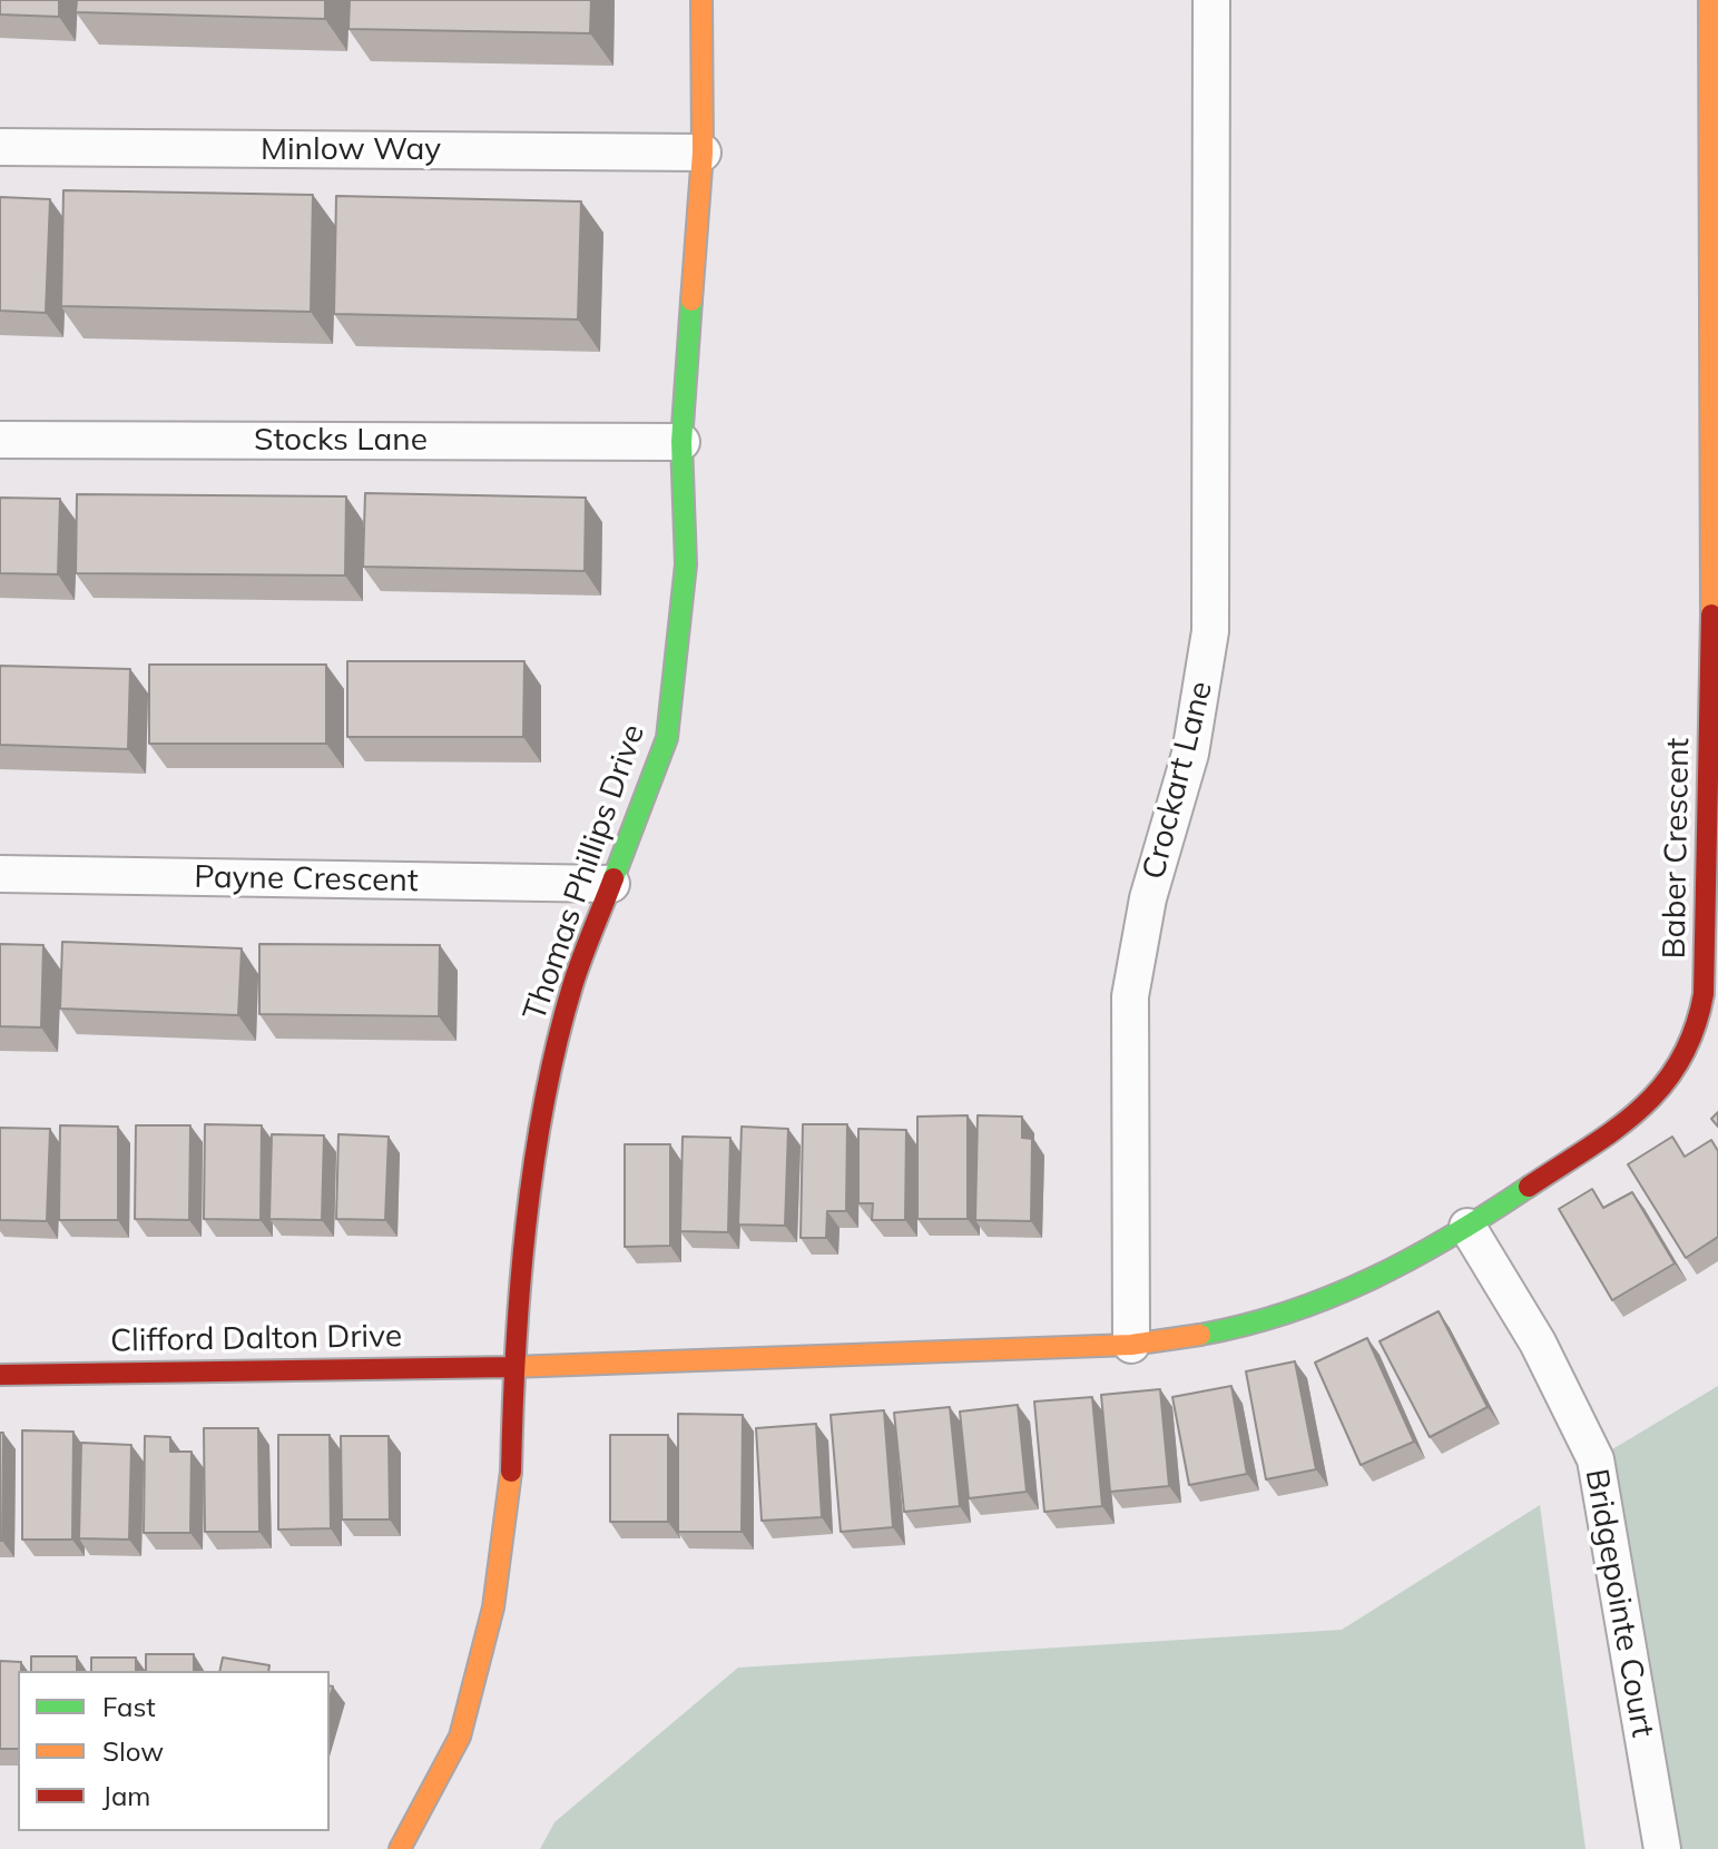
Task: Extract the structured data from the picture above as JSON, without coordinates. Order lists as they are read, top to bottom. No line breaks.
{"streets":{"street":["Minlow Way","Stocks Lane","Crockart Lane","Baber Crescent","Thomas Phillips Drive","Payne Crescent","Clifford Dalton Drive","Bridgepointe Court"]},"crossings":[["Minlow Way","Thomas Phillips Drive"],["Stocks Lane","Thomas Phillips Drive"],["Crockart Lane","Baber Crescent"],["Crockart Lane","Clifford Dalton Drive"],["Baber Crescent","Clifford Dalton Drive"],["Baber Crescent","Bridgepointe Court"],["Thomas Phillips Drive","Payne Crescent"],["Thomas Phillips Drive","Clifford Dalton Drive"]],"legend":["Fast","Slow","Jam"]}
